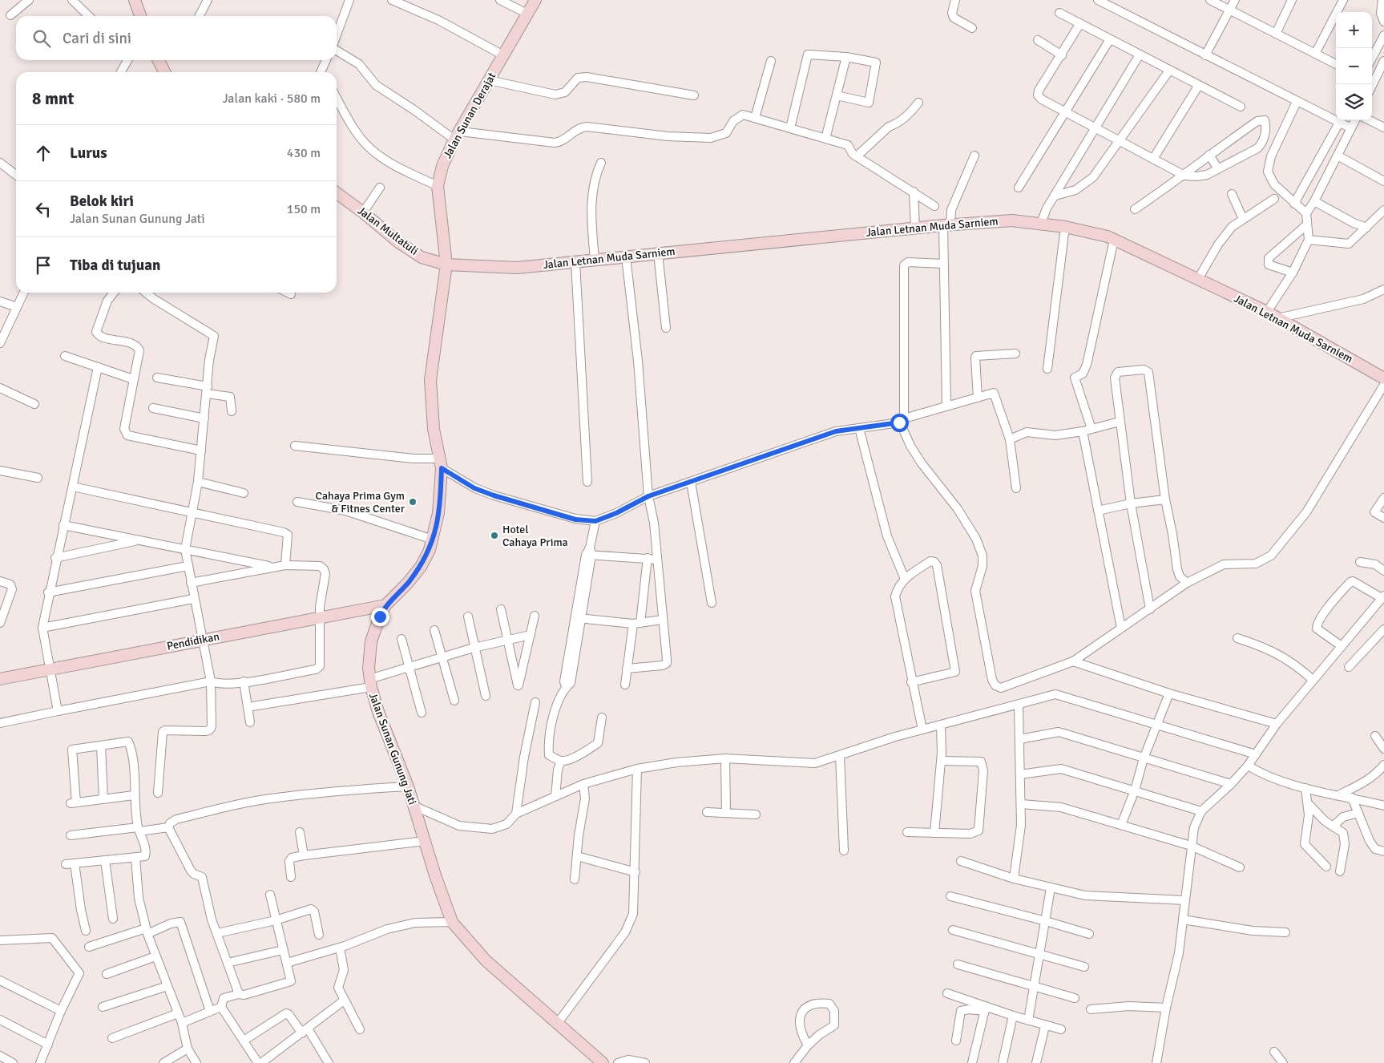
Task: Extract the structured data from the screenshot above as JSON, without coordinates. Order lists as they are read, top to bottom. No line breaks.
{"streets":{"street":["Jalan Sunan Derajat","Jalan Letnan Muda Sarniem","Jalan Multatuli","Pendidikan","Jalan Sunan Gunung Jati"]},"crossings":[["Jalan Sunan Derajat","Jalan Letnan Muda Sarniem"],["Jalan Sunan Derajat","Jalan Multatuli"],["Jalan Sunan Derajat","Jalan Sunan Gunung Jati"],["Jalan Letnan Muda Sarniem","Jalan Multatuli"],["Jalan Letnan Muda Sarniem","Jalan Sunan Gunung Jati"],["Jalan Multatuli","Jalan Sunan Gunung Jati"],["Pendidikan","Jalan Sunan Gunung Jati"]],"places":["Cahaya Prima Gym & Fitnes Center","Hotel Cahaya Prima"],"page":{"map_buttons":["+","−"],"search":"Cari di sini","heading":["8 mnt","Jalan kaki · 580 m"],"list":[["Lurus","430 m"],["Belok kiri","Jalan Sunan Gunung Jati","150 m"],"Tiba di tujuan"]}}
